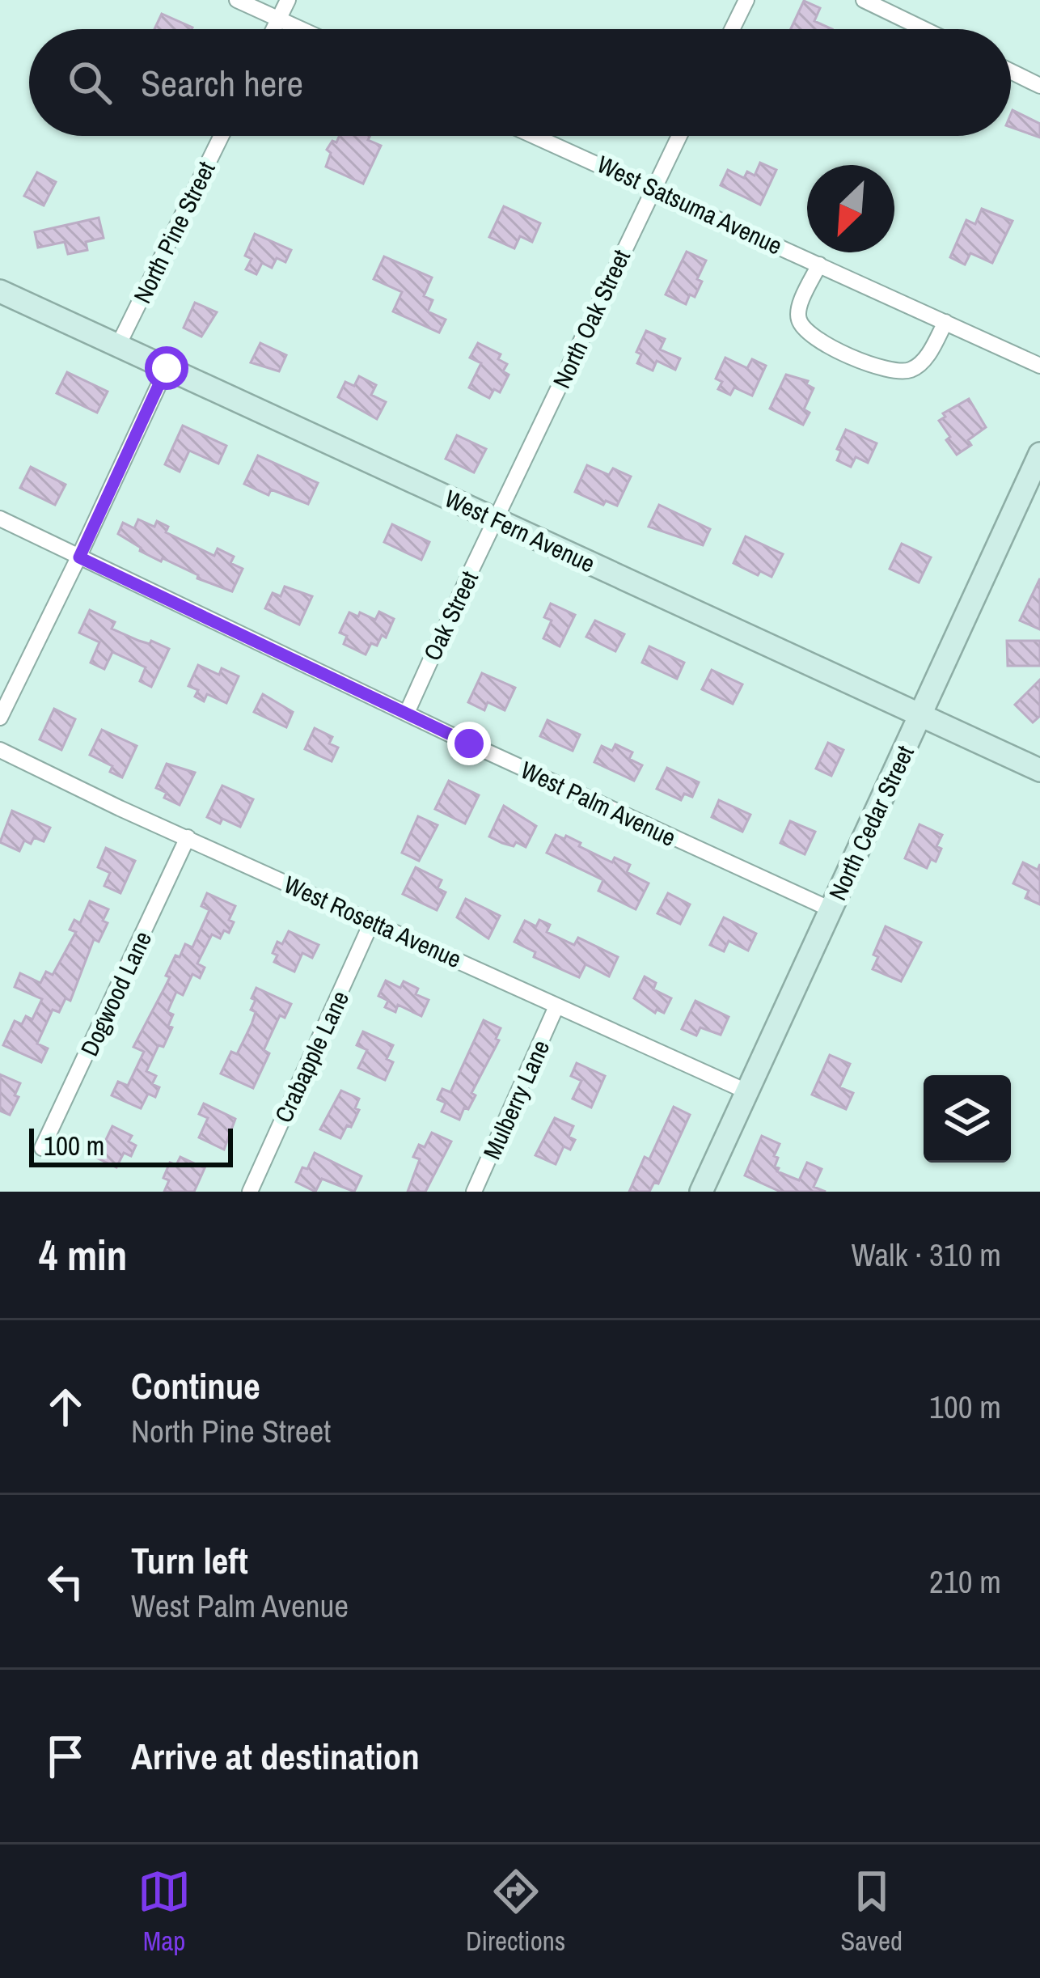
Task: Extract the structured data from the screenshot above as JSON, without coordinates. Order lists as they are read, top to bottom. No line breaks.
{"streets":{"street":["West Satsuma Avenue","North Pine Street","North Oak Street","West Fern Avenue","Oak Street","West Palm Avenue","North Cedar Street","West Rosetta Avenue","Dogwood Lane","Crabapple Lane","Mulberry Lane"]},"crossings":[["West Satsuma Avenue","North Oak Street"],["North Pine Street","West Fern Avenue"],["North Oak Street","West Fern Avenue"],["North Oak Street","Oak Street"],["West Fern Avenue","Oak Street"],["West Fern Avenue","North Cedar Street"],["Oak Street","West Palm Avenue"],["West Palm Avenue","North Cedar Street"],["North Cedar Street","West Rosetta Avenue"],["West Rosetta Avenue","Dogwood Lane"],["West Rosetta Avenue","Crabapple Lane"],["West Rosetta Avenue","Mulberry Lane"]],"scale_bar":"100 m","north":"bottom left","page":{"search":"Search here","scale":"100 m","heading":["4 min","Walk · 310 m"],"list":[["Continue","North Pine Street","100 m"],["Turn left","West Palm Avenue","210 m"],"Arrive at destination"],"nav":["Map","Directions","Saved"]}}
